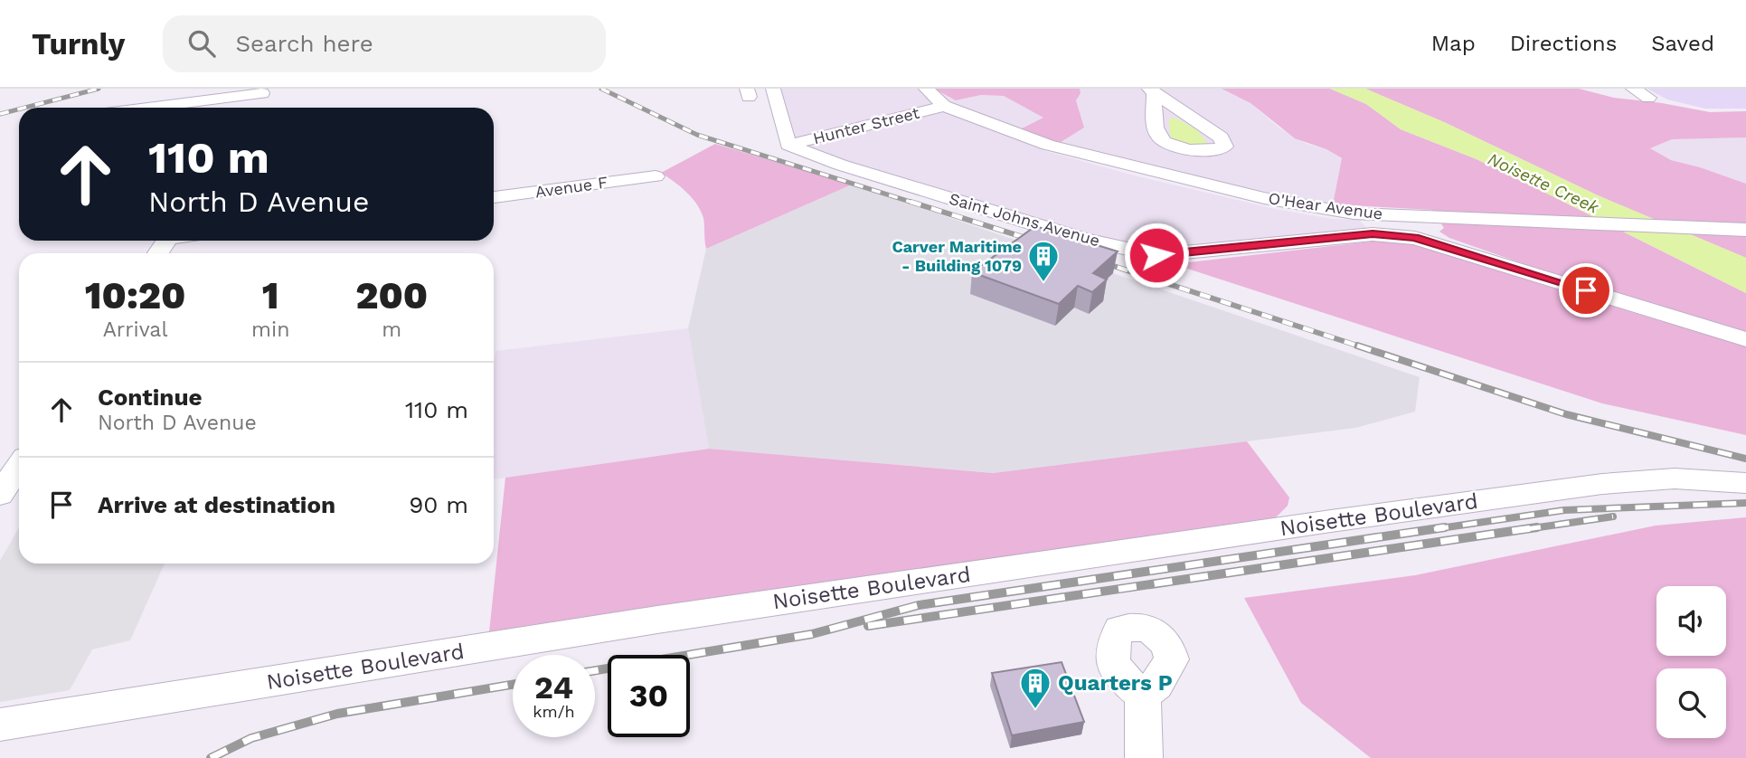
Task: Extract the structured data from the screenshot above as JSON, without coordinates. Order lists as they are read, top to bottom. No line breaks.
{"streets":{"street":["Hunter Street","Avenue F","O'Hear Avenue","Saint Johns Avenue","Noisette Boulevard"]},"crossings":[["Hunter Street","O'Hear Avenue"],["Hunter Street","Saint Johns Avenue"]],"water":["Noisette Creek"],"places":{"building":["Carver Maritime - Building 1079","Quarters P"]},"page":{"header":"Turnly","search":"Search here","nav":["Map","Directions","Saved"],"turn":["110 m","North D Avenue"],"eta":["10:20","Arrival","1","min","200","m"],"list":[{"name":"Continue","note":"North D Avenue","value":"110 m"},{"name":"Arrive at destination","value":"90 m"}],"speed":"24 km/h","limit":"30"}}
